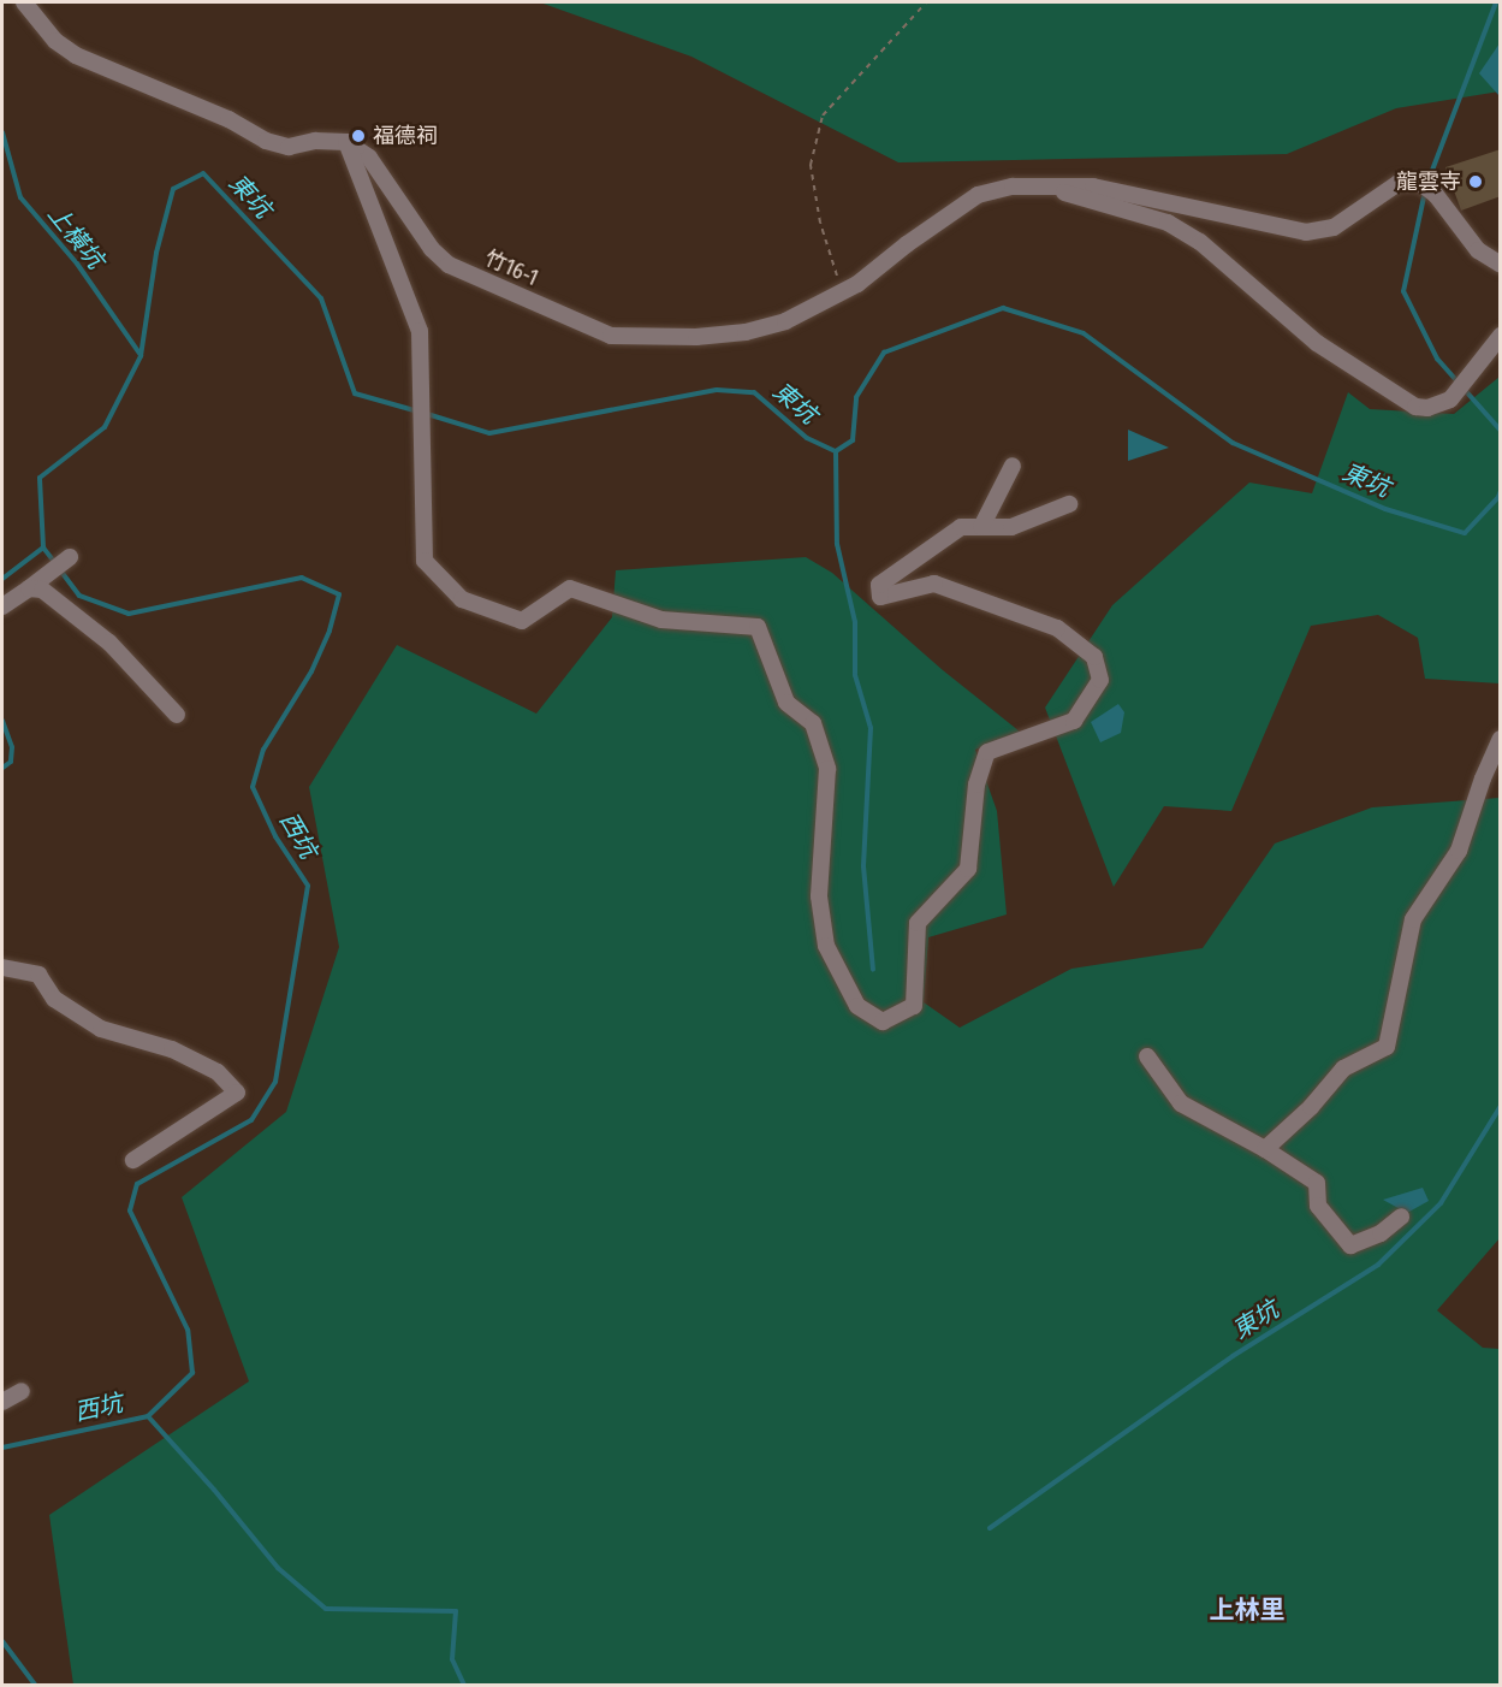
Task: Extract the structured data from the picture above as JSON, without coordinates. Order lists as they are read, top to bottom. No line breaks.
{"streets":{"street":["竹16-1"]},"districts":["上林里"],"water":["東坑","上橫坑","西坑"],"places":["福德祠","龍雲寺"]}
